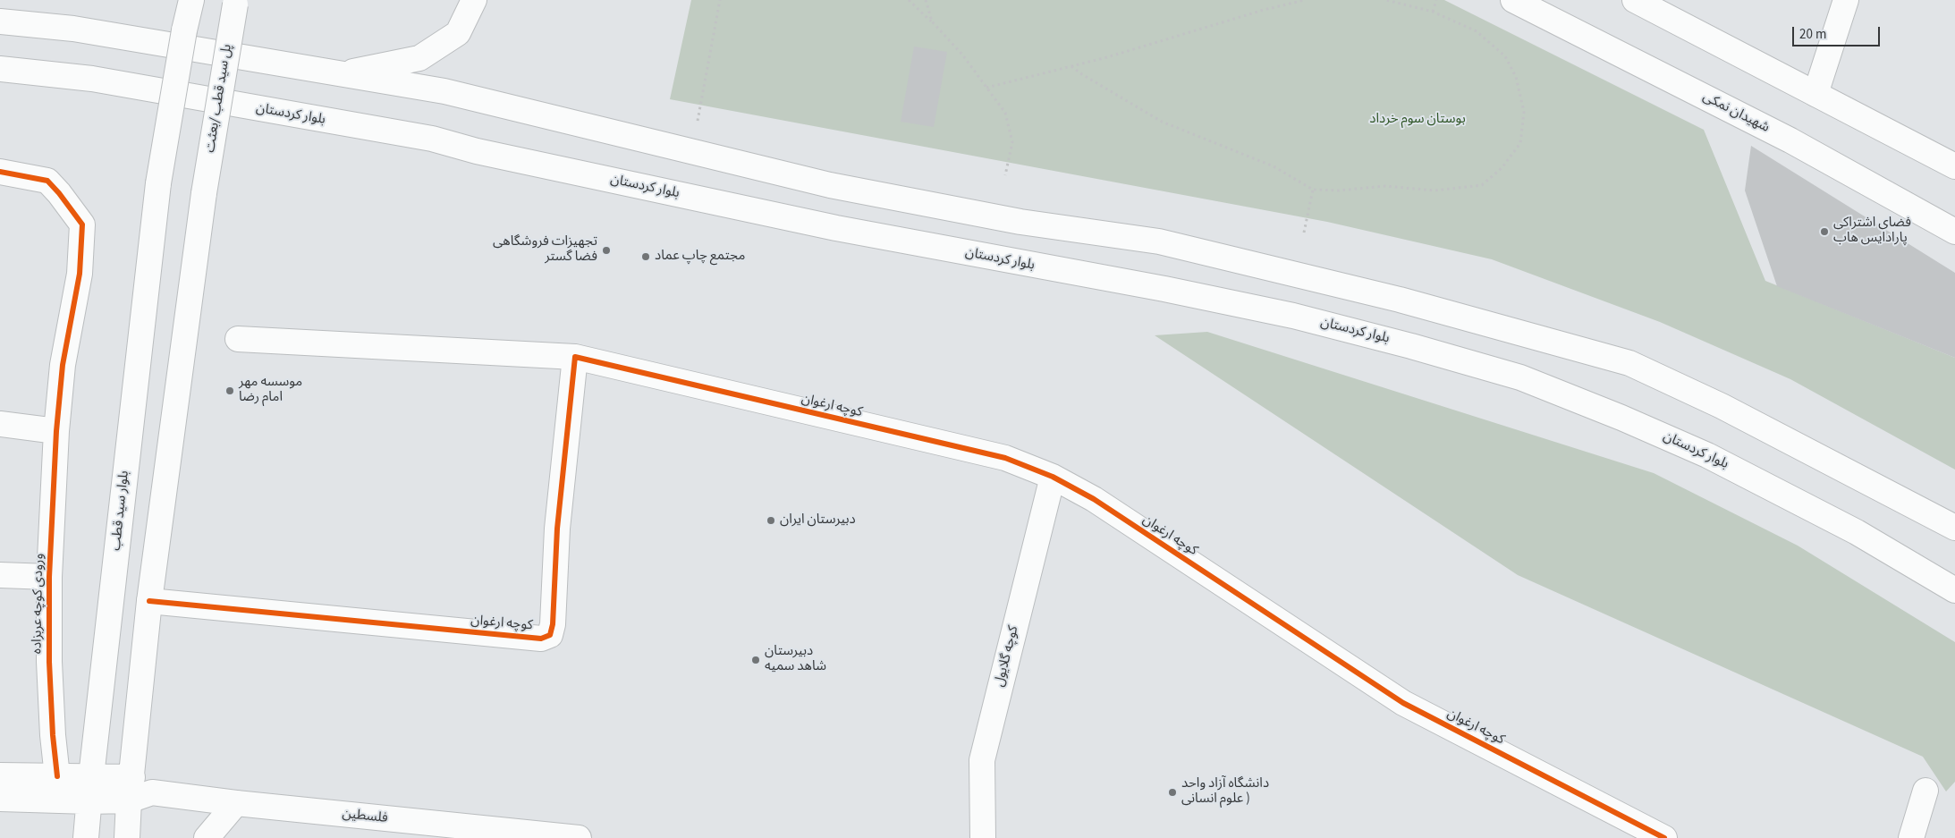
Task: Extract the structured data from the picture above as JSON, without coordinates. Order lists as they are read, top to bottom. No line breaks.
{"streets":{"main road":["پل سید قطب /بعثت","شهیدان نمکی","بلوار کردستان","کوچه ارغوان","بلوار سید قطب","ورودی کوچه عربزاده","کوچه گلایول","فلسطین"]},"crossings":[["پل سید قطب /بعثت","کوچه ارغوان"],["کوچه ارغوان","کوچه گلایول"]],"parks":["بوستان سوم خرداد"],"places":["فضای اشتراکی پارادایس هاب","تجهیزات فروشگاهی فضا گستر","مجتمع چاپ عماد","موسسه مهر امام رضا","دبیرستان ایران","دبیرستان شاهد سمیه","دانشگاه آزاد واحد علوم انسانی )"],"scale_bar":"20 m"}
